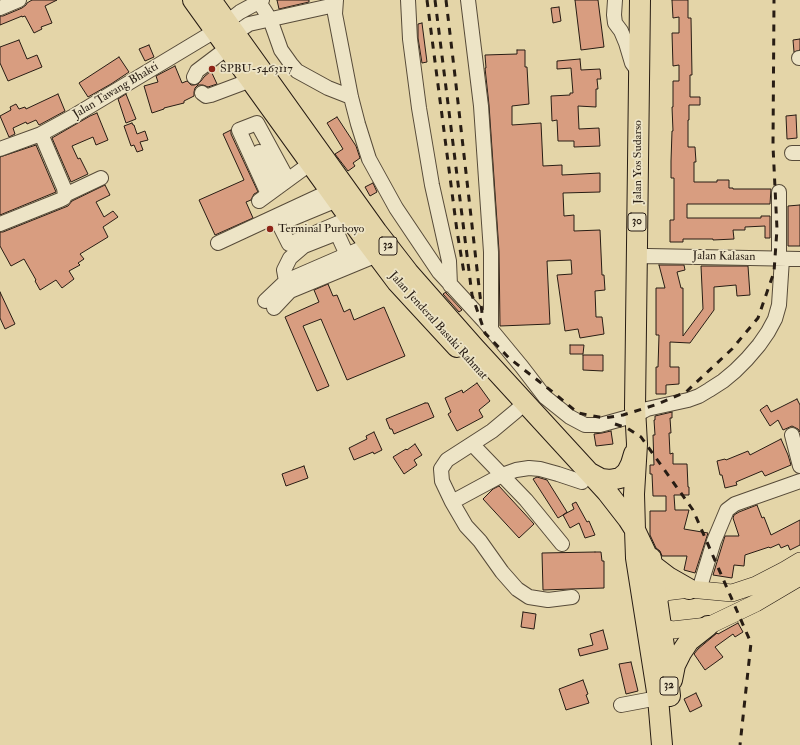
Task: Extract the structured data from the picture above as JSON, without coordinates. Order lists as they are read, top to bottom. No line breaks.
{"streets":{"highway":["Jalan Yos Sudarso","30","32","Jalan Jenderal Basuki Rahmat"],"street":["Jalan Tawang Bhakti","Jalan Kalasan"]},"crossings":[["Jalan Tawang Bhakti","Jalan Jenderal Basuki Rahmat"],["Jalan Yos Sudarso","30"],["Jalan Yos Sudarso","Jalan Kalasan"],["30","32"],["30","Jalan Jenderal Basuki Rahmat"],["32","Jalan Jenderal Basuki Rahmat"]],"places":["SPBU-5463117","Terminal Purboyo"]}
